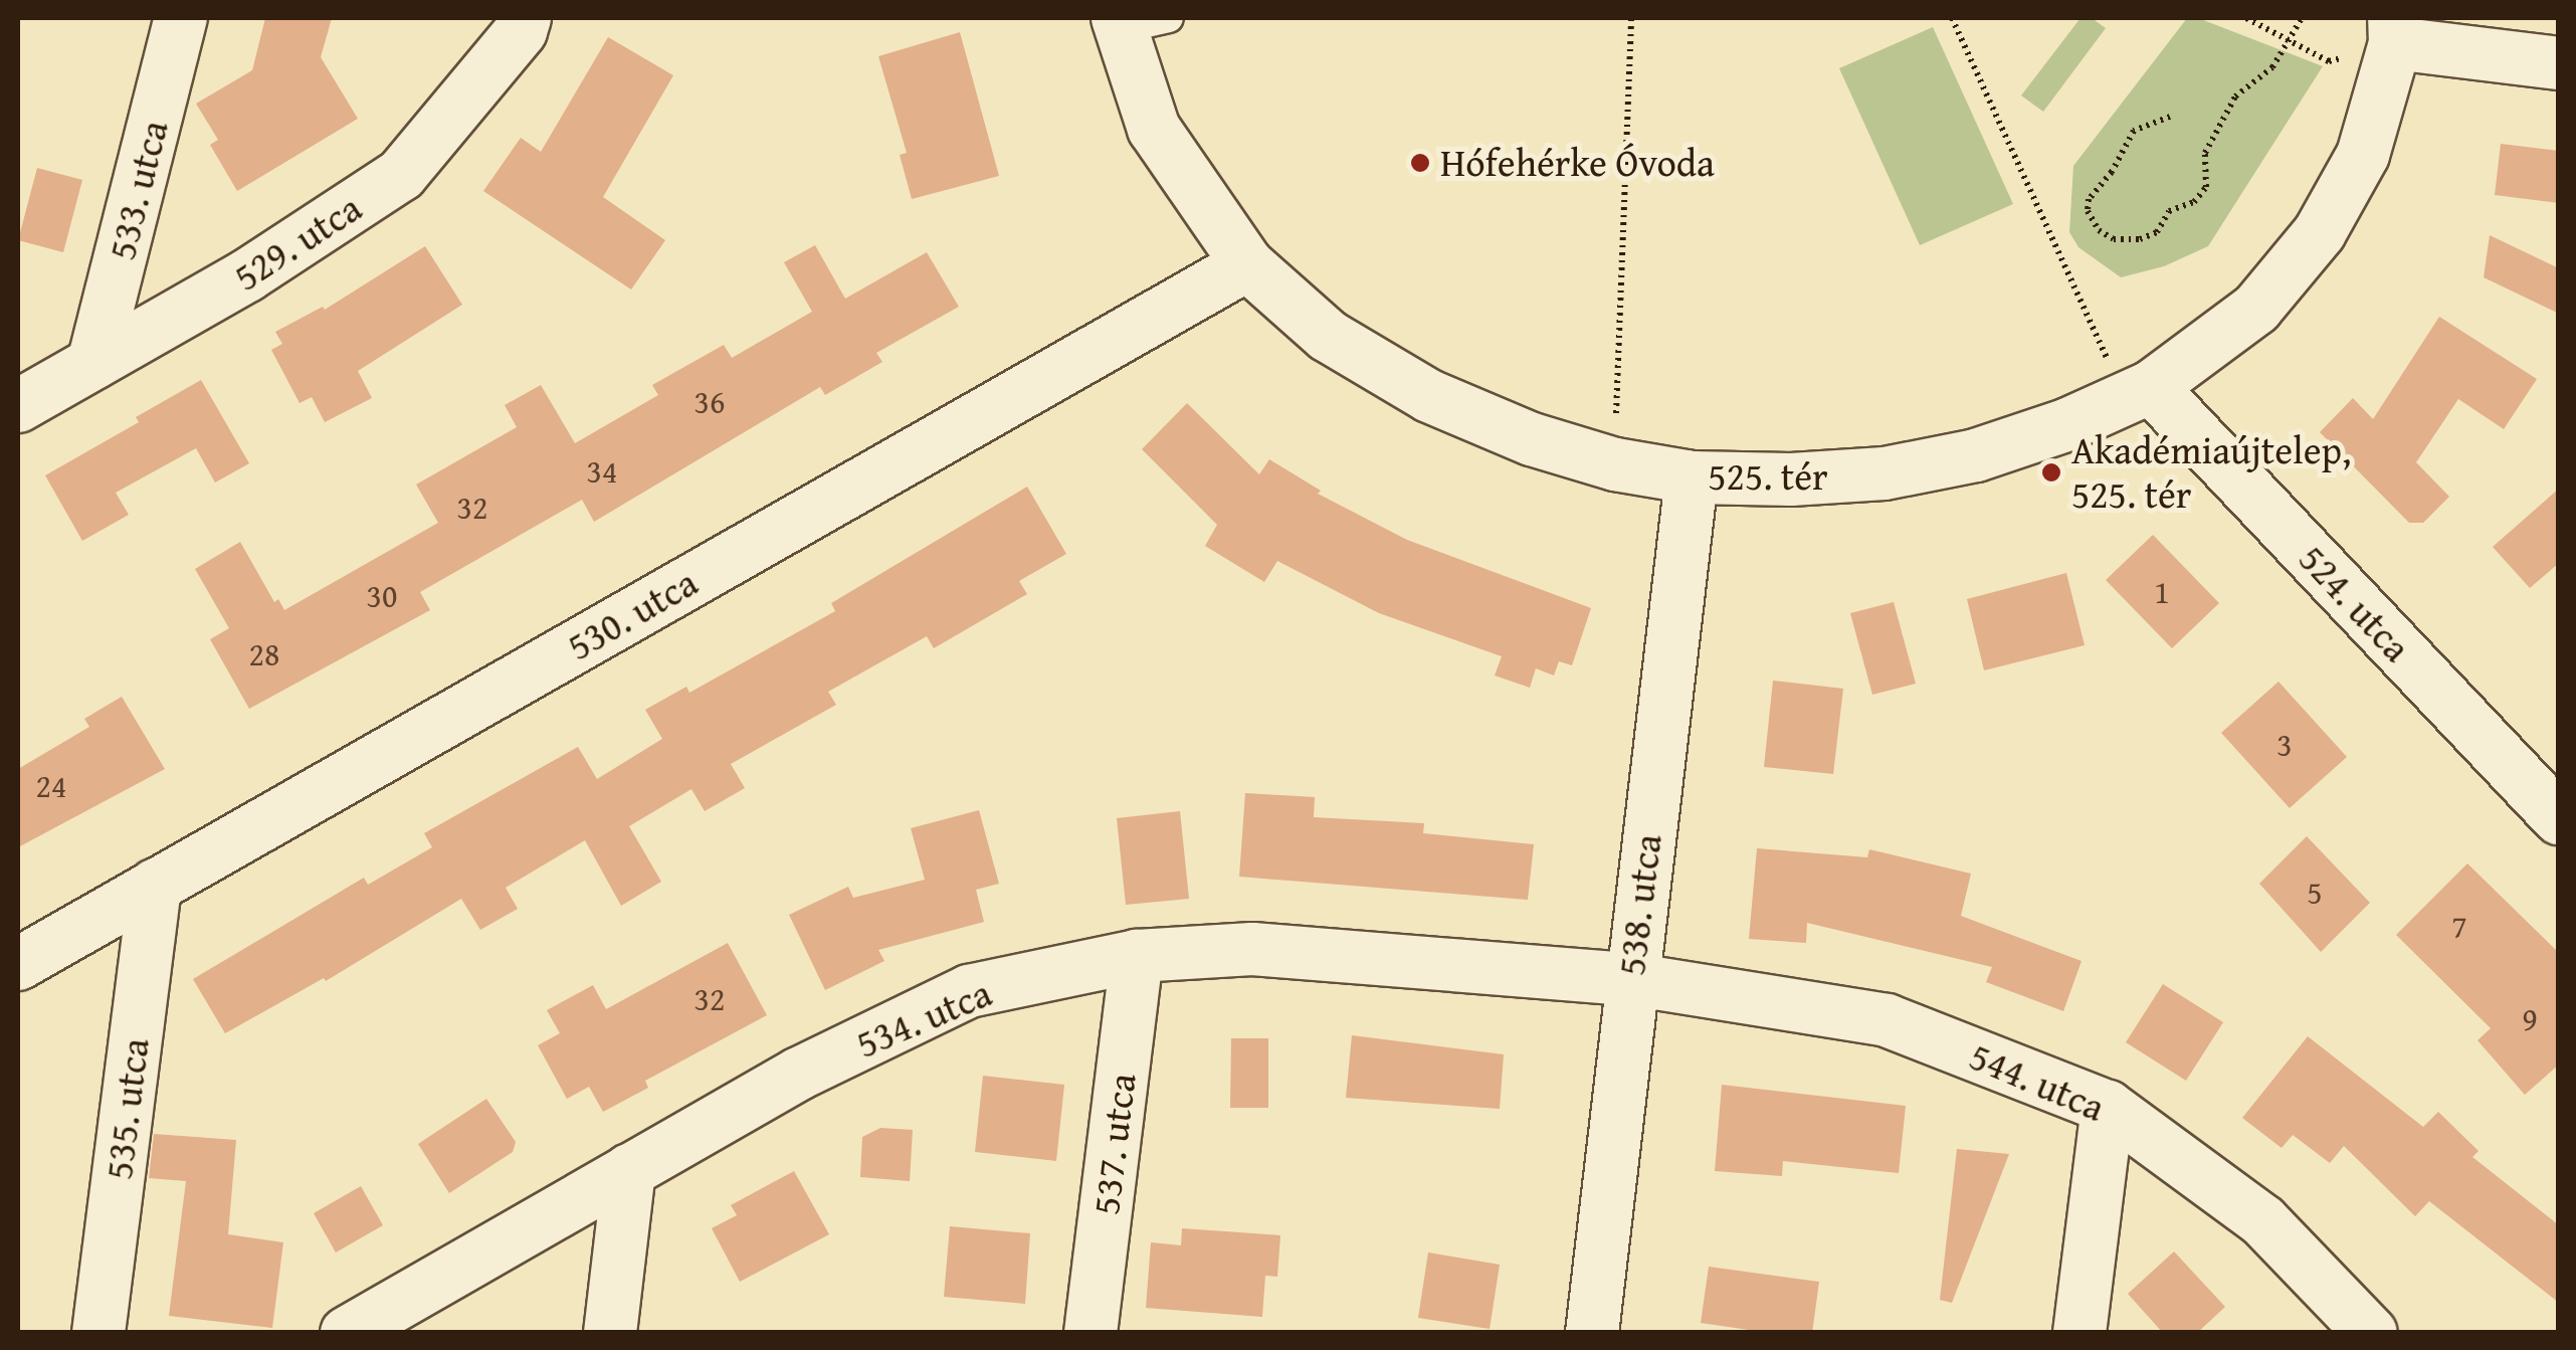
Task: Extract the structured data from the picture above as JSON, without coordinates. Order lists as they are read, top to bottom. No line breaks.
{"streets":{"street":["533. utca","529. utca","525. tér","524. utca","530. utca","538. utca","534. utca","544. utca","535. utca","537. utca"]},"crossings":[["533. utca","529. utca"],["525. tér","524. utca"],["525. tér","530. utca"],["525. tér","538. utca"],["530. utca","535. utca"],["538. utca","534. utca"],["538. utca","544. utca"],["534. utca","544. utca"],["534. utca","537. utca"]],"places":["Hófehérke Óvoda","Akadémiaújtelep, 525. tér"],"house_numbers":["36","34","32","1","30","28","3","24","5","7","32","9"]}
